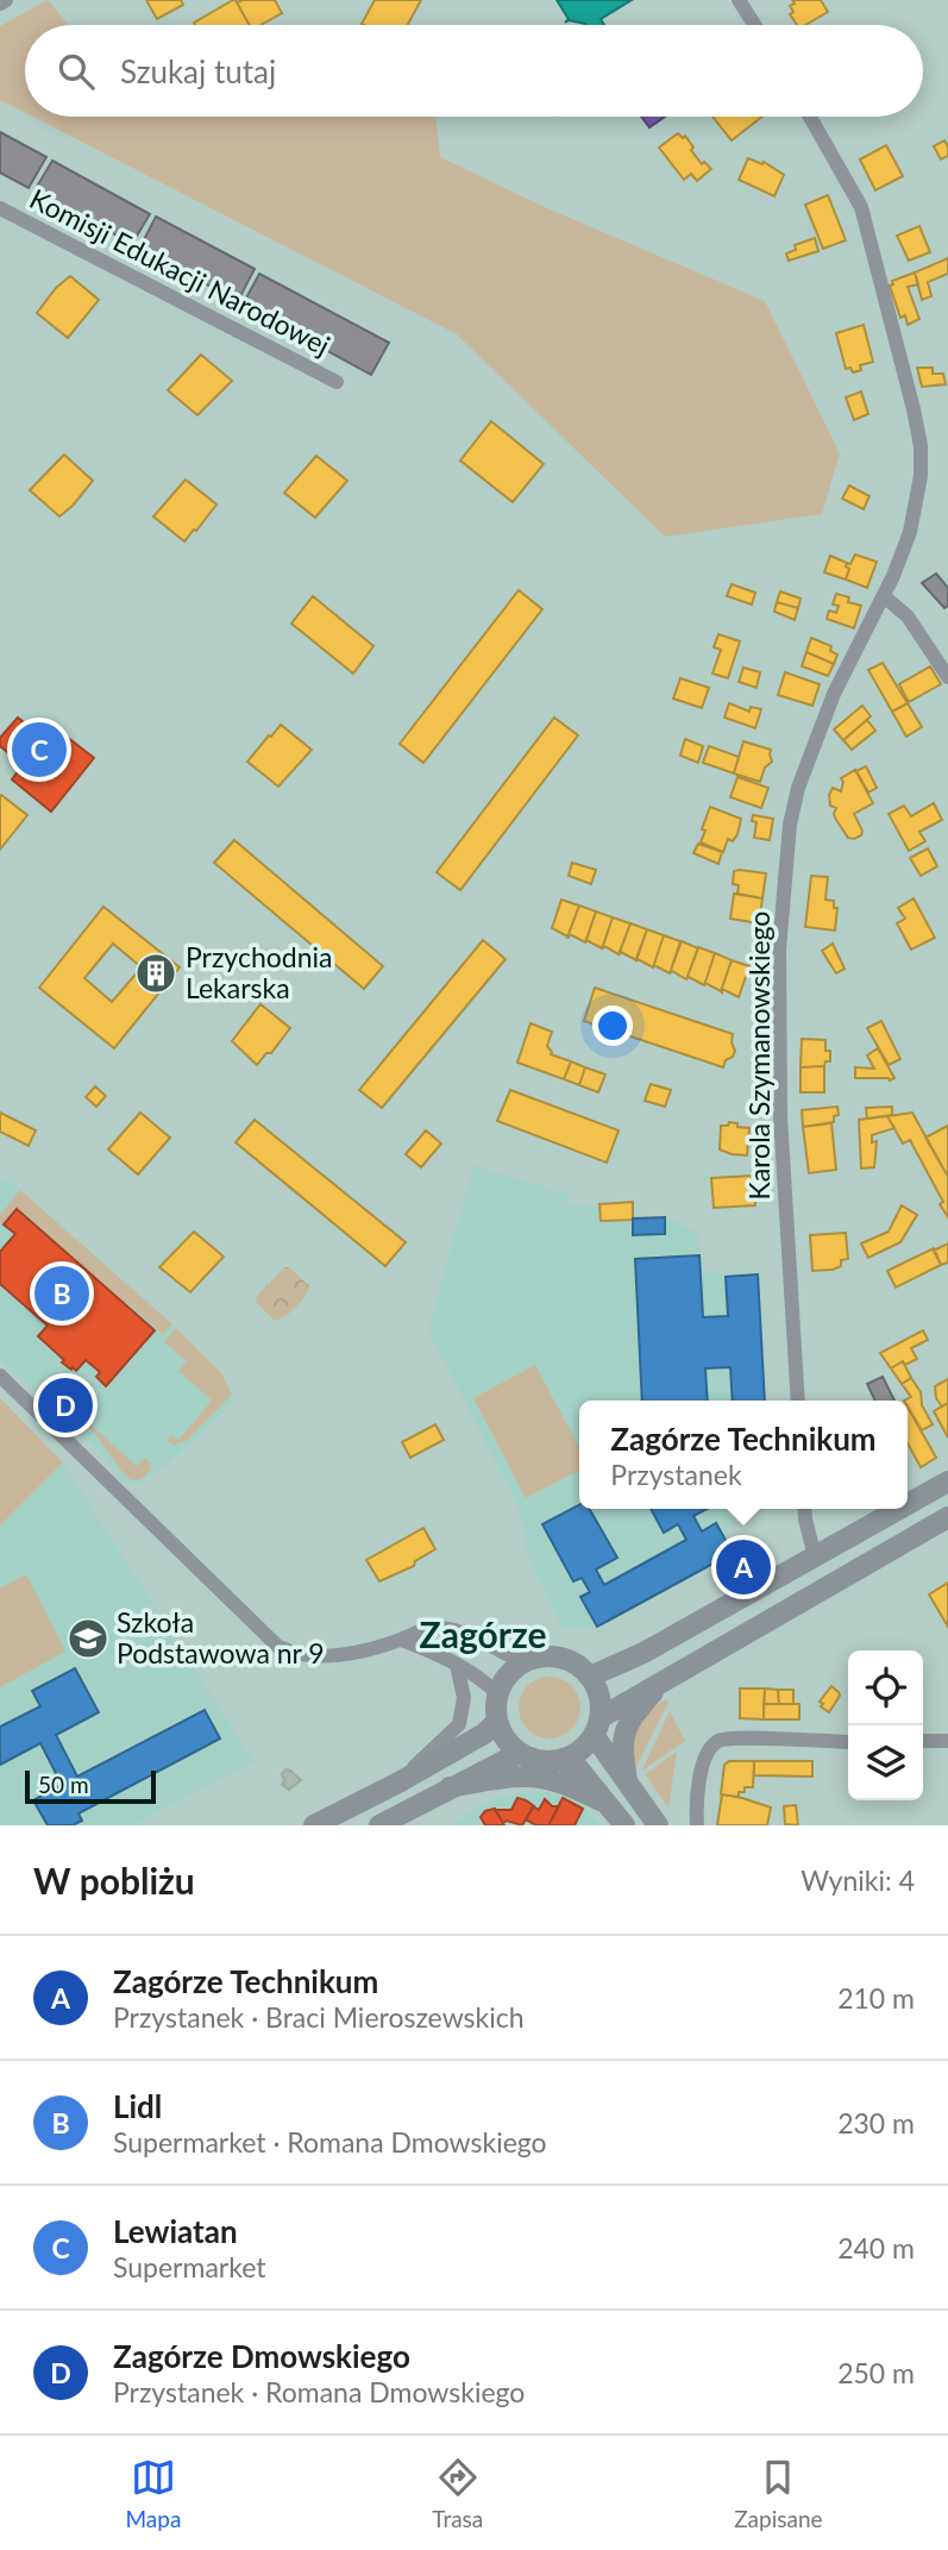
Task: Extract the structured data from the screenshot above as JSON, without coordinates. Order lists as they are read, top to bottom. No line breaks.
{"streets":{"street":["Komisji Edukacji Narodowej","Karola Szymanowskiego"]},"districts":["Zagórze"],"places":{"building":["Przychodnia Lekarska"],"school or university":["Szkoła Podstawowa nr 9"]},"scale_bar":"50 m","page":{"search":"Szukaj tutaj","pins":["C","B","D","A"],"popup":["Zagórze Technikum","Przystanek"],"scale":"50 m","heading":["W pobliżu","Wyniki: 4"],"list":[{"mark":"A","name":"Zagórze Technikum","note":"Przystanek · Braci Mieroszewskich","value":"210 m"},{"mark":"B","name":"Lidl","note":"Supermarket · Romana Dmowskiego","value":"230 m"},{"mark":"C","name":"Lewiatan","note":"Supermarket","value":"240 m"},{"mark":"D","name":"Zagórze Dmowskiego","note":"Przystanek · Romana Dmowskiego","value":"250 m"}],"nav":["Mapa","Trasa","Zapisane"]}}
